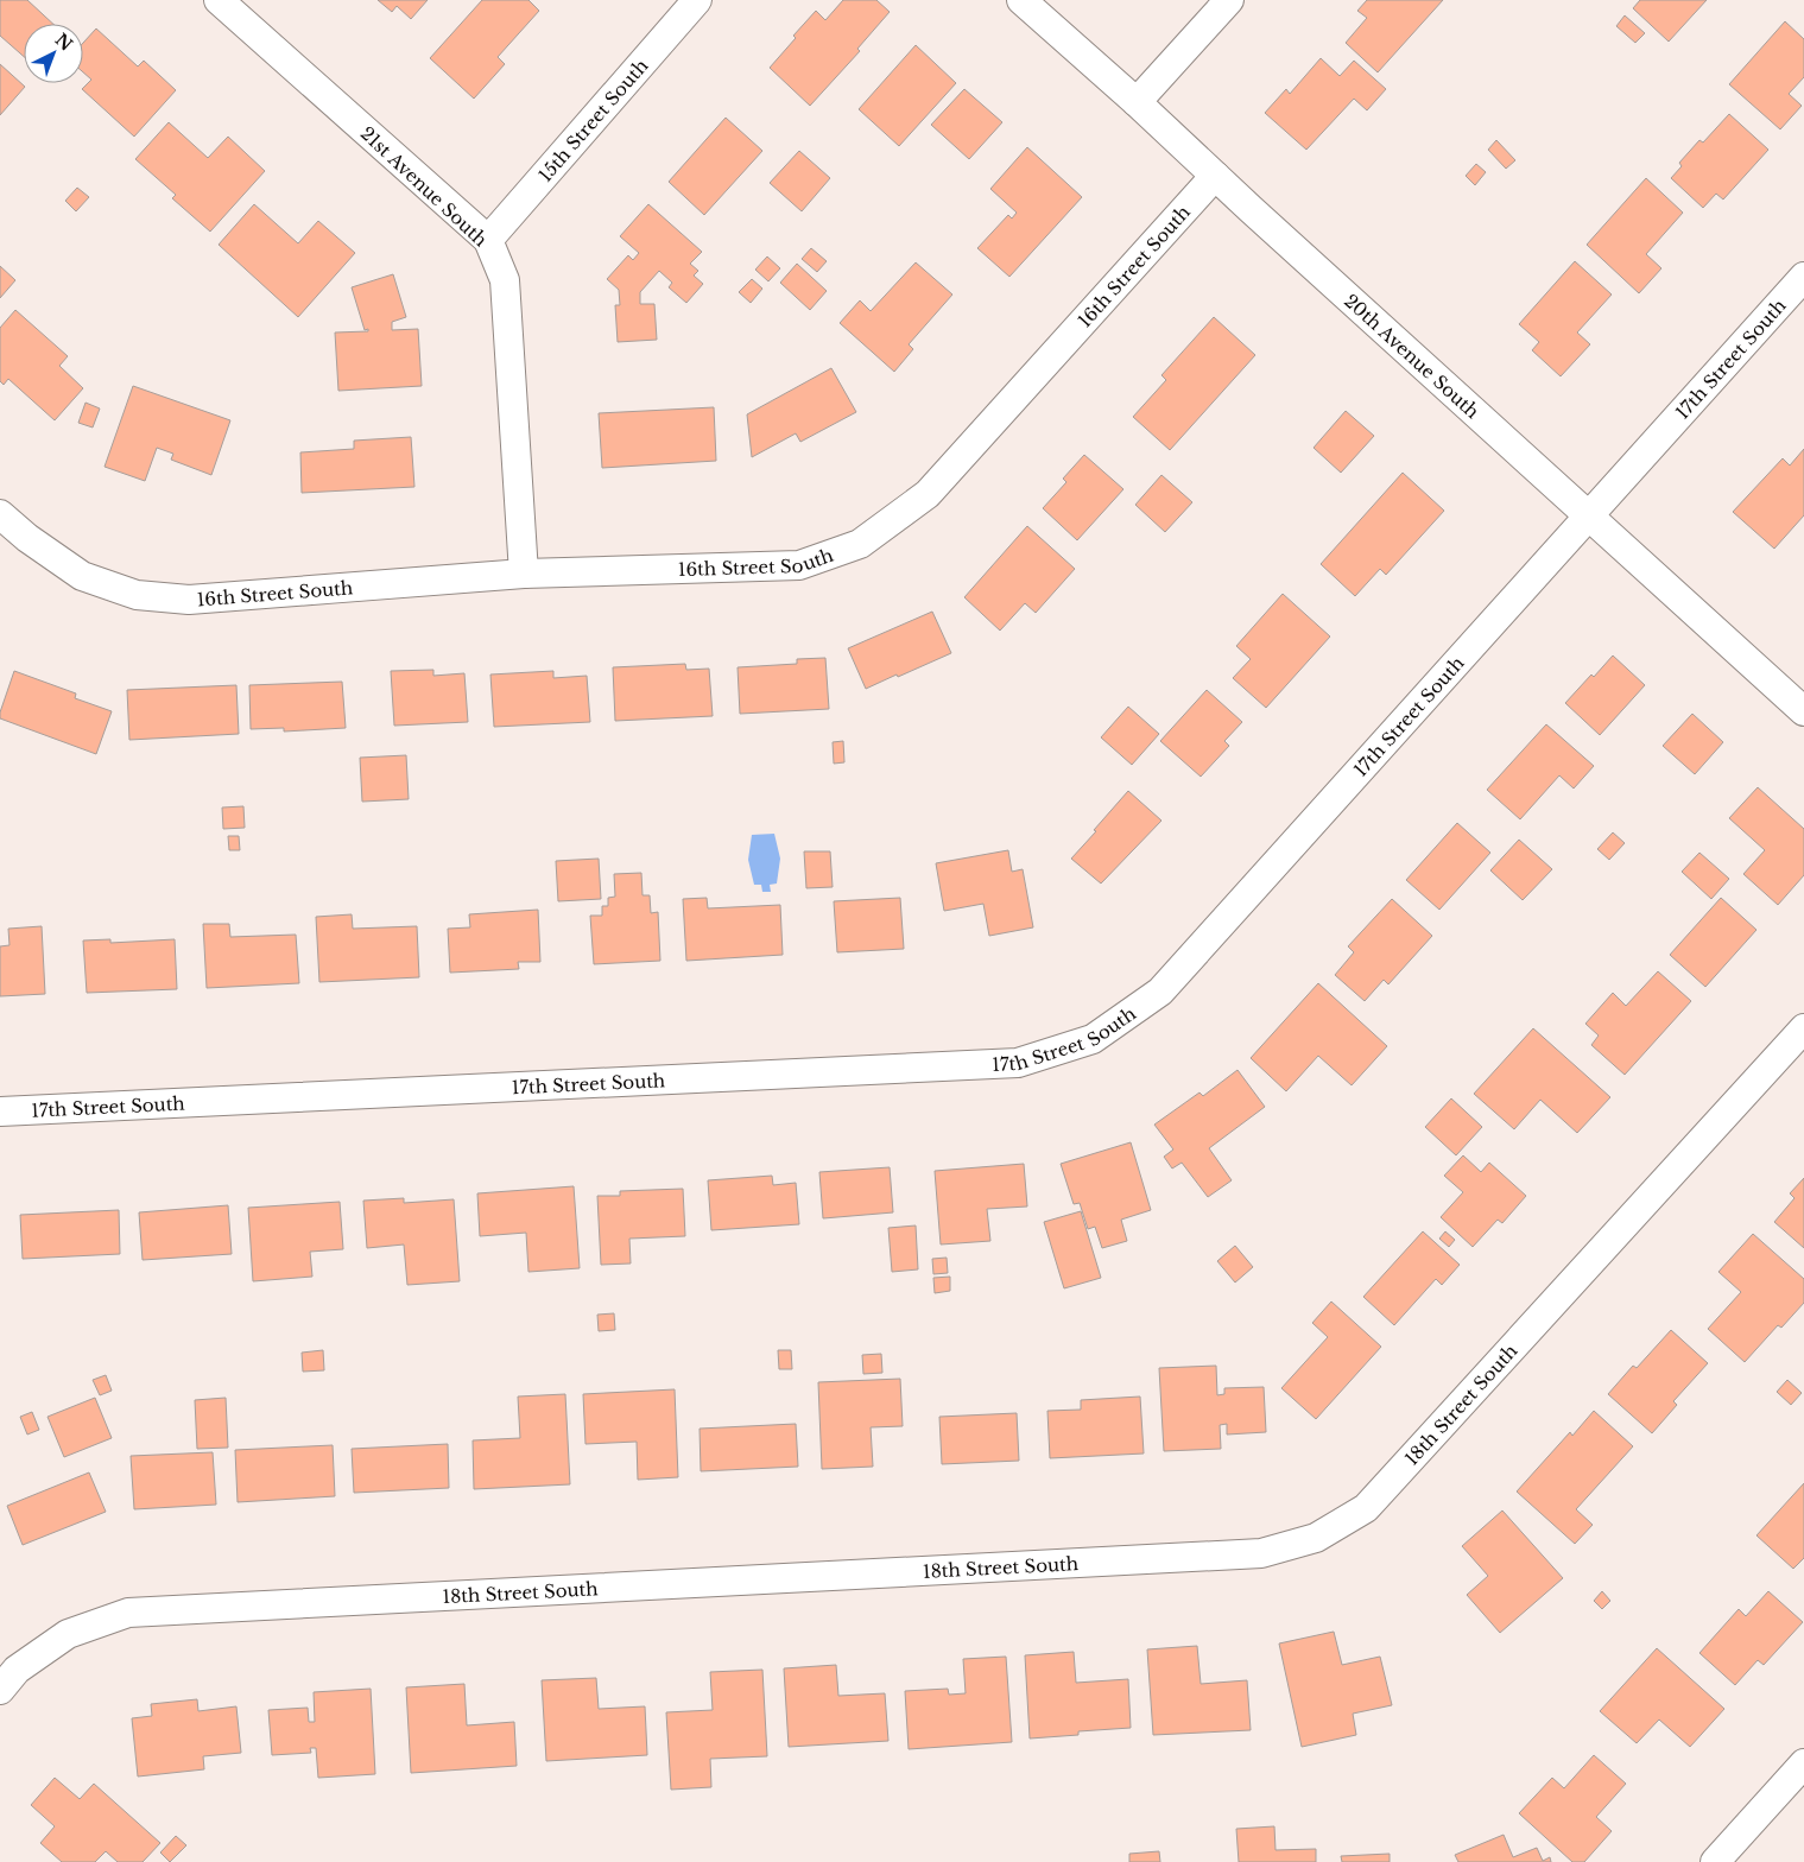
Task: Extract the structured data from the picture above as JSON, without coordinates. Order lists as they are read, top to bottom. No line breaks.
{"streets":{"street":["15th Street South","21st Avenue South","16th Street South","20th Avenue South","17th Street South","18th Street South"]},"crossings":[["15th Street South","21st Avenue South"],["21st Avenue South","16th Street South"],["16th Street South","20th Avenue South"],["20th Avenue South","17th Street South"]],"north":"top right"}
